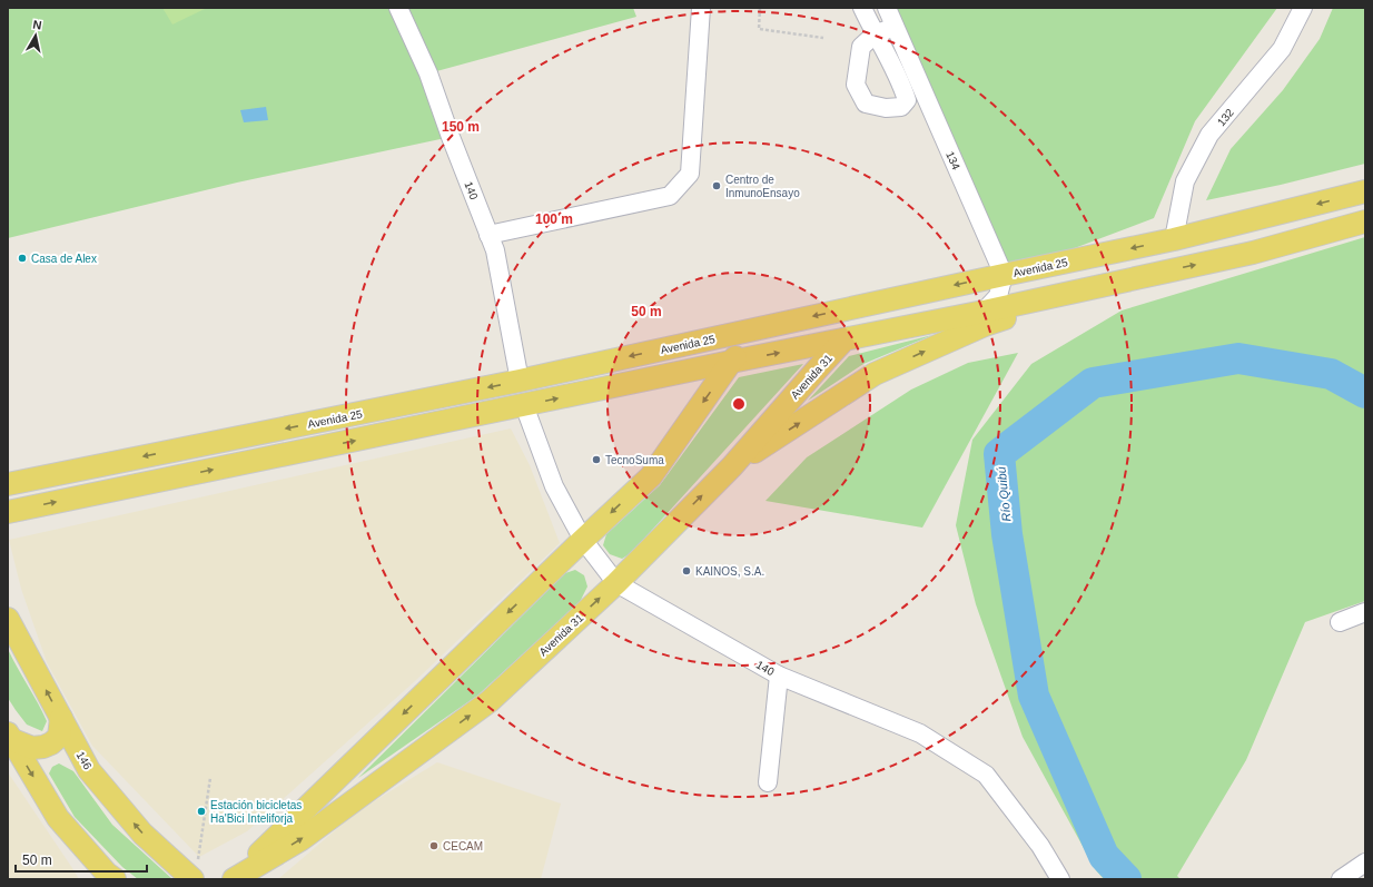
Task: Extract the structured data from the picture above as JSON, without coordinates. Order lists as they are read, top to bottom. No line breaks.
{"streets":{"main road":["Avenida 25","Avenida 31","146"],"street":["132","134","140"]},"crossings":[["132","Avenida 25"],["134","Avenida 25"],["140","Avenida 25"],["140","Avenida 31"],["Avenida 25","Avenida 31"]],"water":["Río Quibú"],"places":["Centro de InmunoEnsayo","Casa de Alex","TecnoSuma","KAINOS, S.A.","Estación bicicletas Ha'Bici Inteliforja","CECAM"],"scale_bar":"50 m","north":"top","rings":["150 m","100 m","50 m"]}
